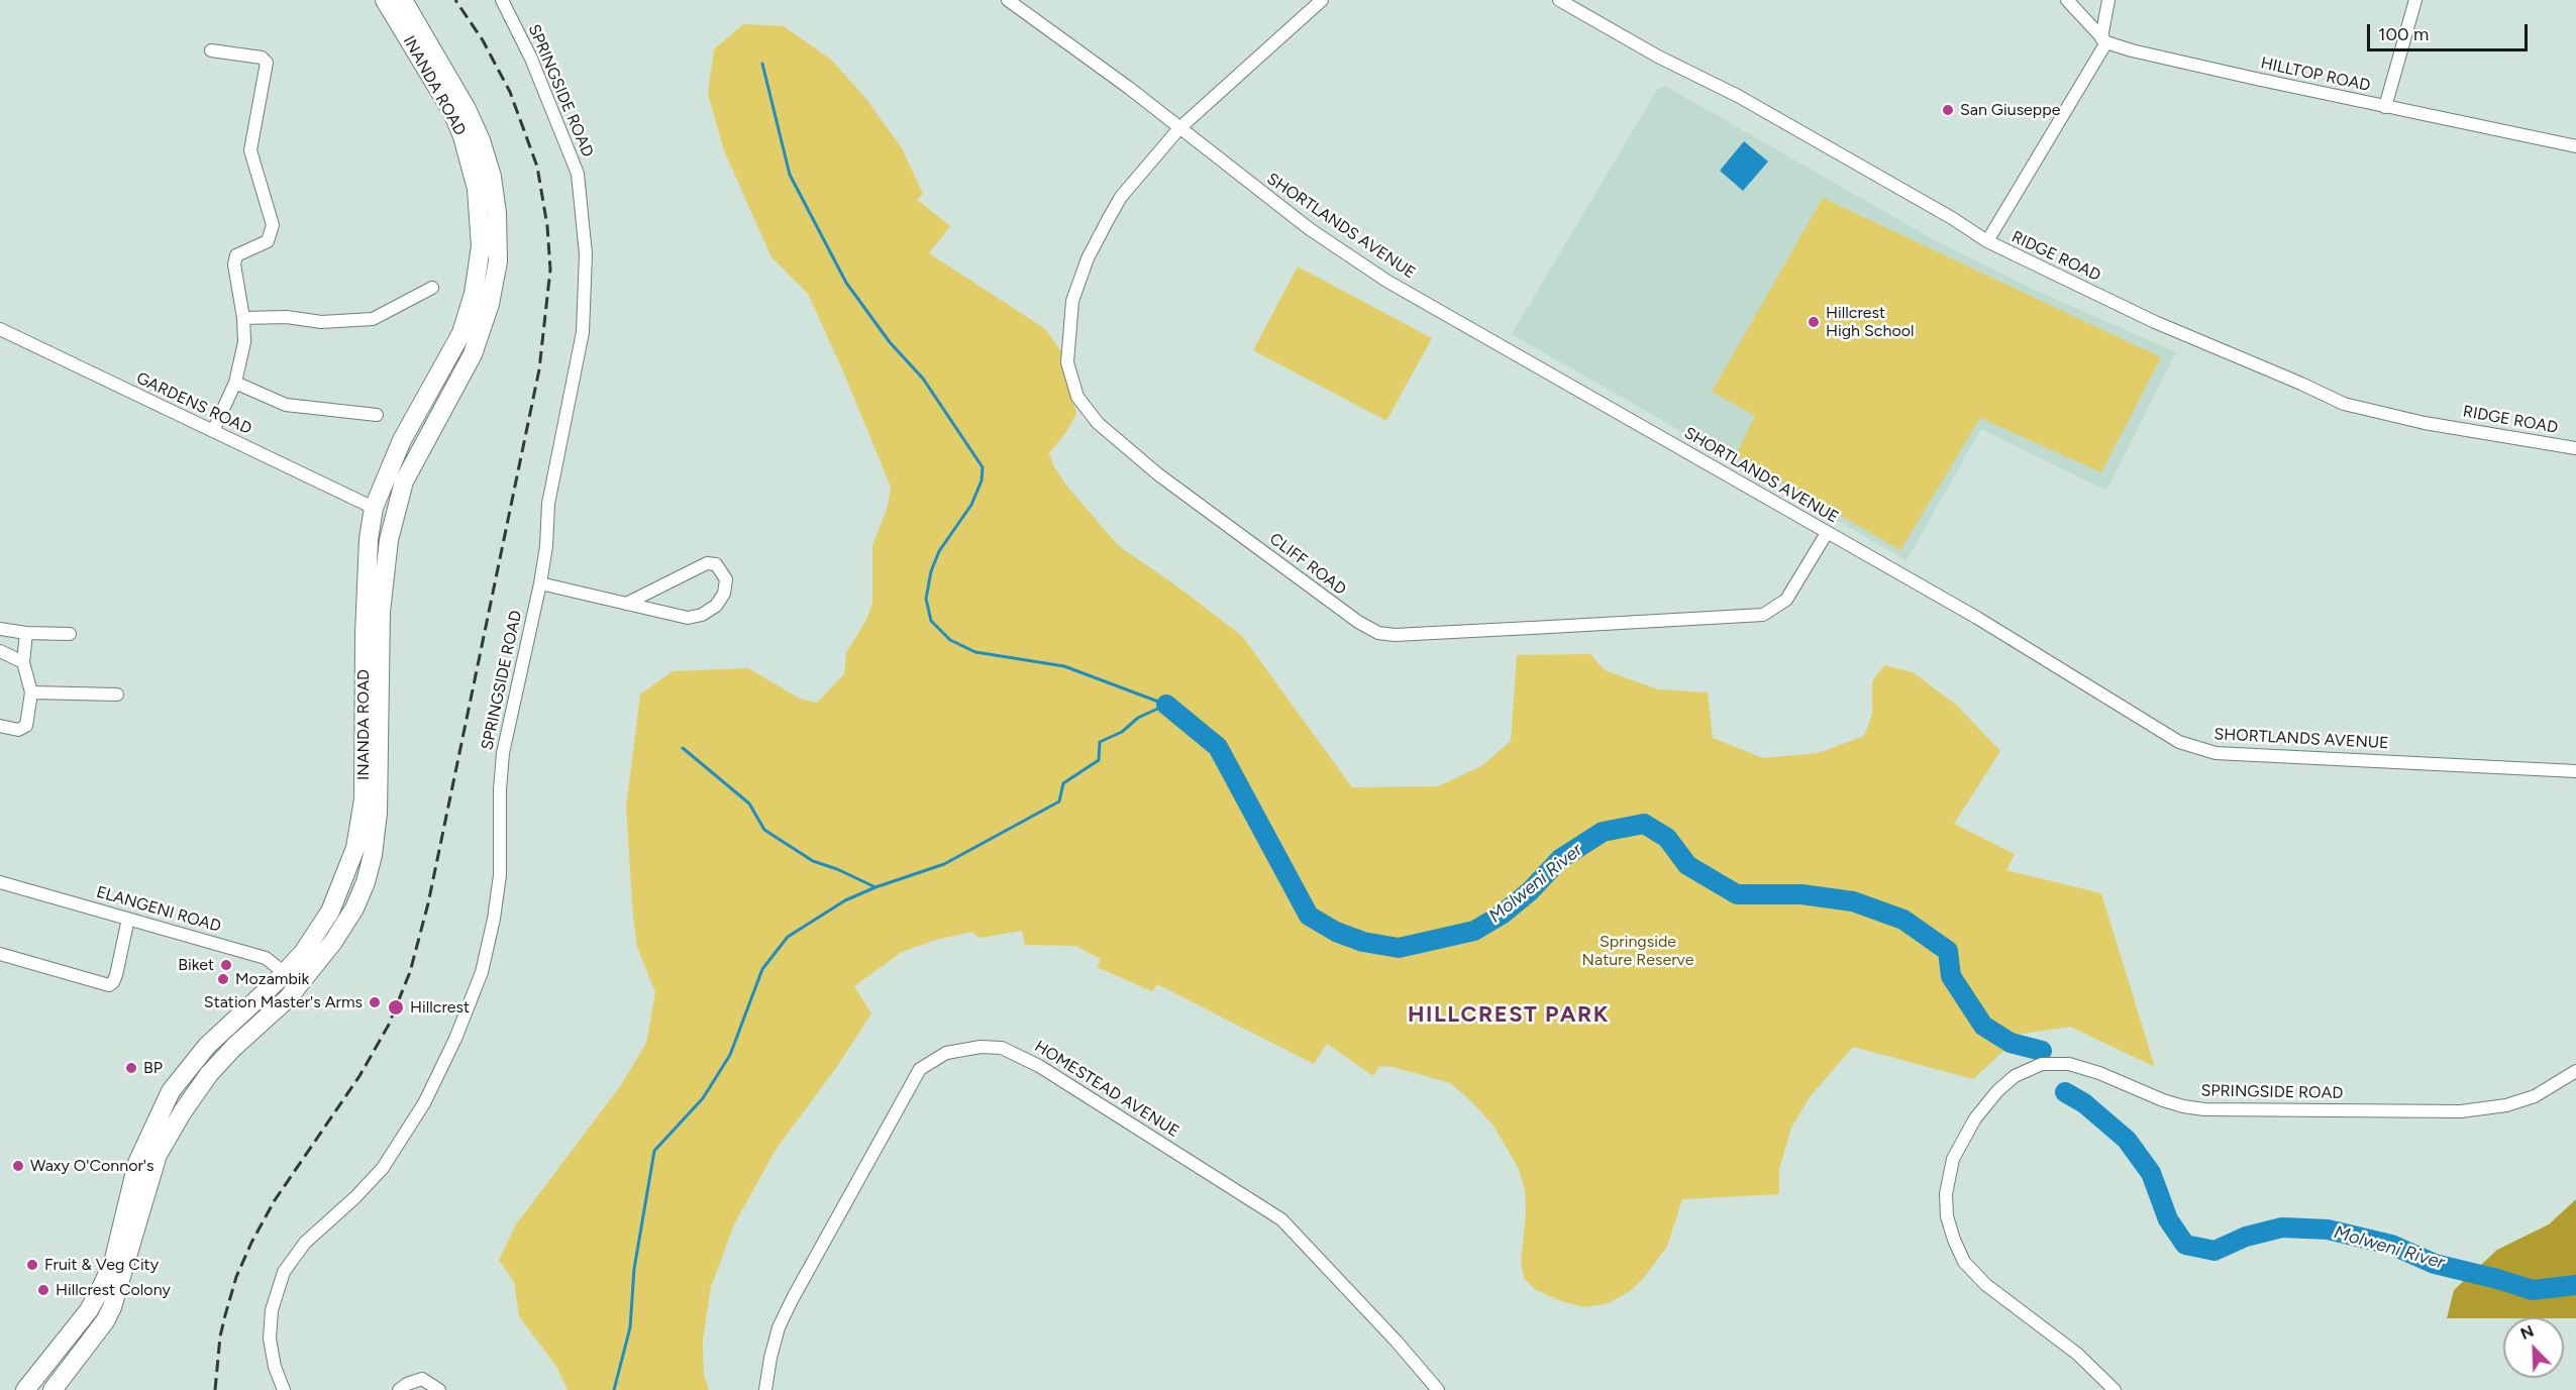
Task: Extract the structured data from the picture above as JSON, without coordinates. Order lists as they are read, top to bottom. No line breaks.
{"streets":{"main road":["INANDA ROAD"],"street":["HILLTOP ROAD","SPRINGSIDE ROAD","SHORTLANDS AVENUE","RIDGE ROAD","GARDENS ROAD","CLIFF ROAD","ELANGENI ROAD","HOMESTEAD AVENUE"]},"crossings":[["INANDA ROAD","GARDENS ROAD"],["INANDA ROAD","ELANGENI ROAD"],["SHORTLANDS AVENUE","CLIFF ROAD"]],"districts":["HILLCREST PARK"],"water":["Molweni River"],"parks":["Springside Nature Reserve"],"places":["San Giuseppe","Hillcrest High School","Biket","Mozambik","Station Master's Arms","Hillcrest","BP","Waxy O'Connor's","Fruit & Veg City","Hillcrest Colony"],"scale_bar":"100 m","north":"top left"}
